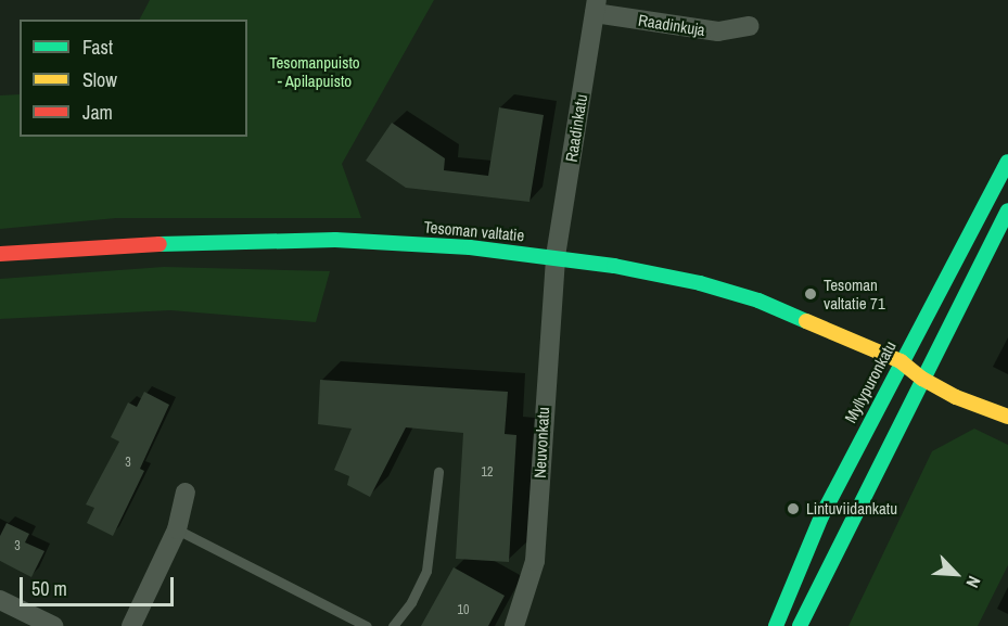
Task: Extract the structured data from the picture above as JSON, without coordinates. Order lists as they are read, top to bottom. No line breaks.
{"streets":{"main road":["Tesoman valtatie","Myllypuronkatu"],"street":["Raadinkuja","Raadinkatu","Neuvonkatu"]},"crossings":[["Raadinkuja","Raadinkatu"],["Raadinkatu","Tesoman valtatie"],["Raadinkatu","Neuvonkatu"],["Tesoman valtatie","Myllypuronkatu"],["Tesoman valtatie","Neuvonkatu"]],"parks":["Tesomanpuisto - Apilapuisto"],"places":["Tesoman valtatie 71","Lintuviidankatu"],"house_numbers":["3","12","3","10"],"legend":["Fast","Slow","Jam"],"scale_bar":"50 m","north":"bottom right"}
